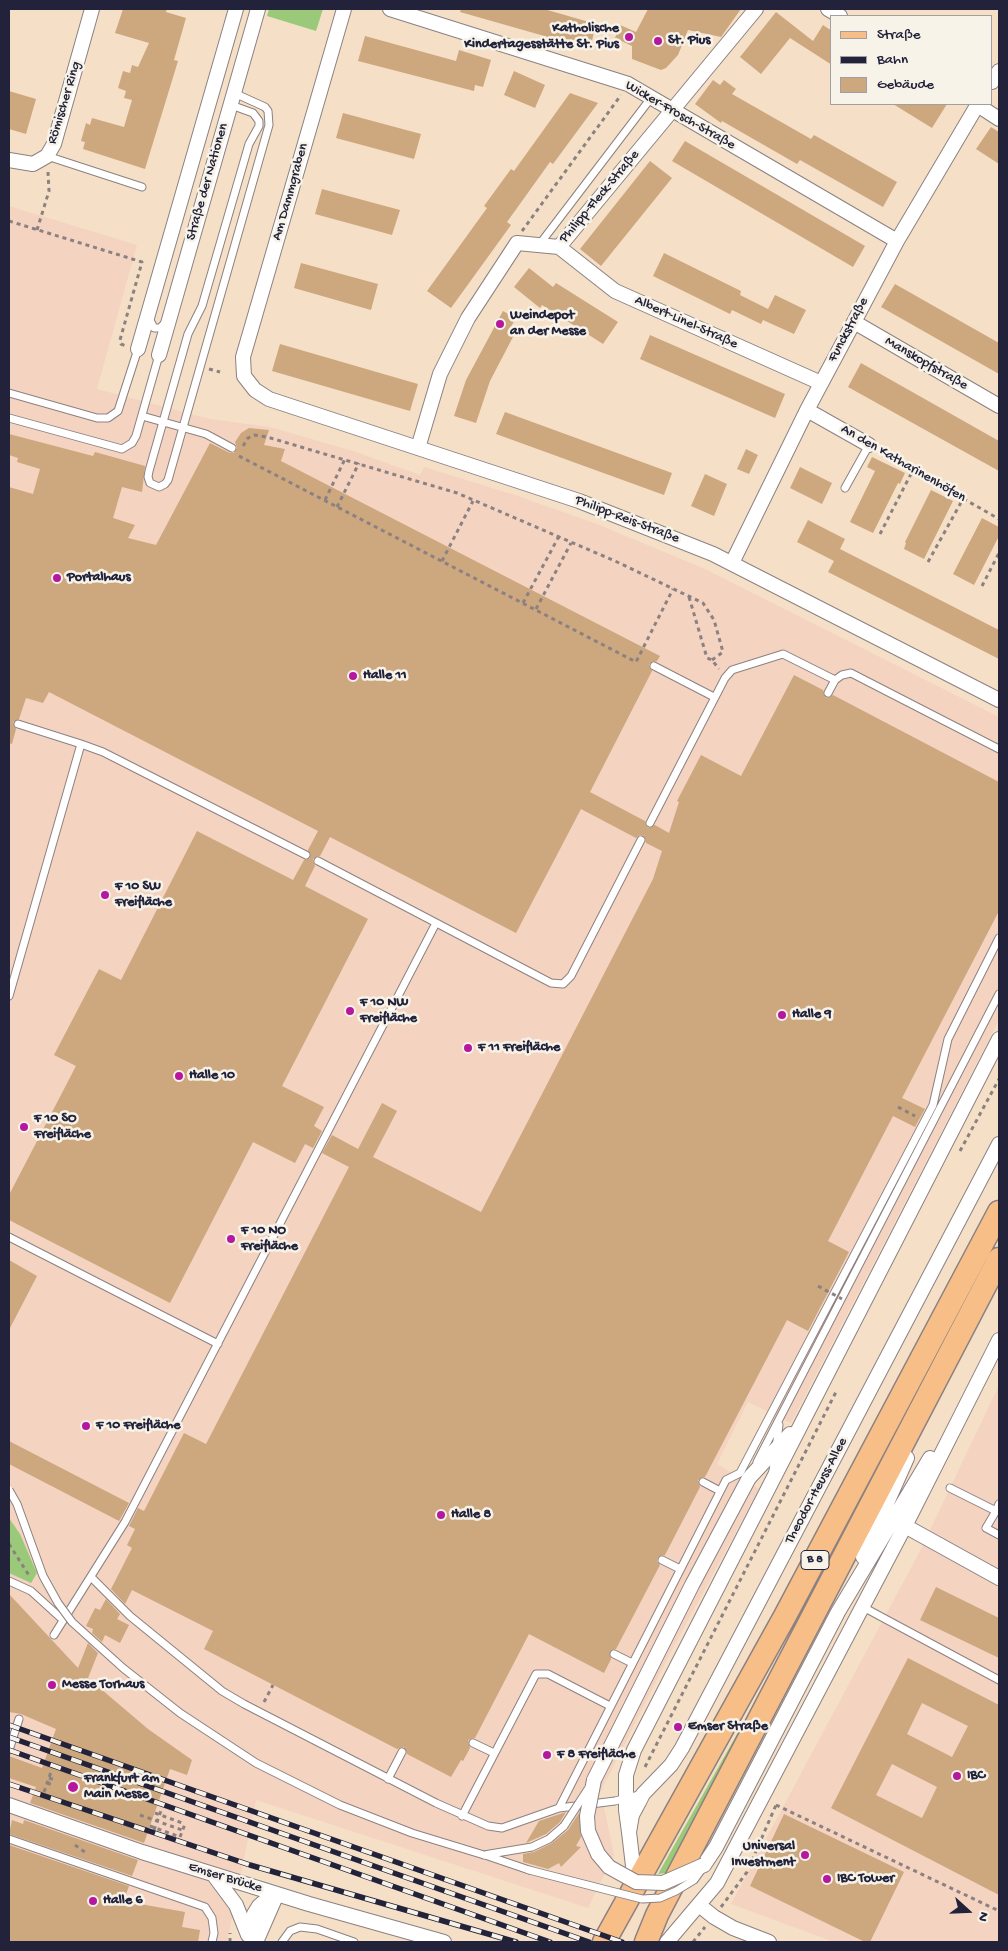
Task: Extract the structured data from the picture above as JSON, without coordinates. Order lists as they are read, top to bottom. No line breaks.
{"streets":{"main road":["Theodor-Heuss-Allee","B 8"],"street":["Römischer Ring","Wicker-Frosch-Straße","Straße der Nationen","Am Dammgraben","Philipp-Fleck-Straße","Albert-Linel-Straße","Funckstraße","Manskopfstraße","An den Katharinenhöfen","Philipp-Reis-Straße","Emser Brücke"]},"crossings":[["Wicker-Frosch-Straße","Philipp-Fleck-Straße"],["Wicker-Frosch-Straße","Funckstraße"],["Am Dammgraben","Philipp-Reis-Straße"],["Philipp-Fleck-Straße","Albert-Linel-Straße"],["Albert-Linel-Straße","Funckstraße"],["Funckstraße","Manskopfstraße"],["Funckstraße","An den Katharinenhöfen"],["Funckstraße","Philipp-Reis-Straße"]],"places":["Katholische Kindertagesstätte St. Pius","St. Pius","Weindepot an der Messe","Portalhaus","Halle 11","F 10 SW Freifläche","F 10 NW Freifläche","Halle 9","F 11 Freifläche","Halle 10","F 10 SO Freifläche","F 10 NO Freifläche","F 10 Freifläche","Halle 8","Messe Torhaus","Emser Straße","F 8 Freifläche","IBC","Frankfurt am Main Messe","Universal Investment","IBC Tower","Halle 6"],"legend":["Straße","Bahn","Gebäude"],"north":"right"}
